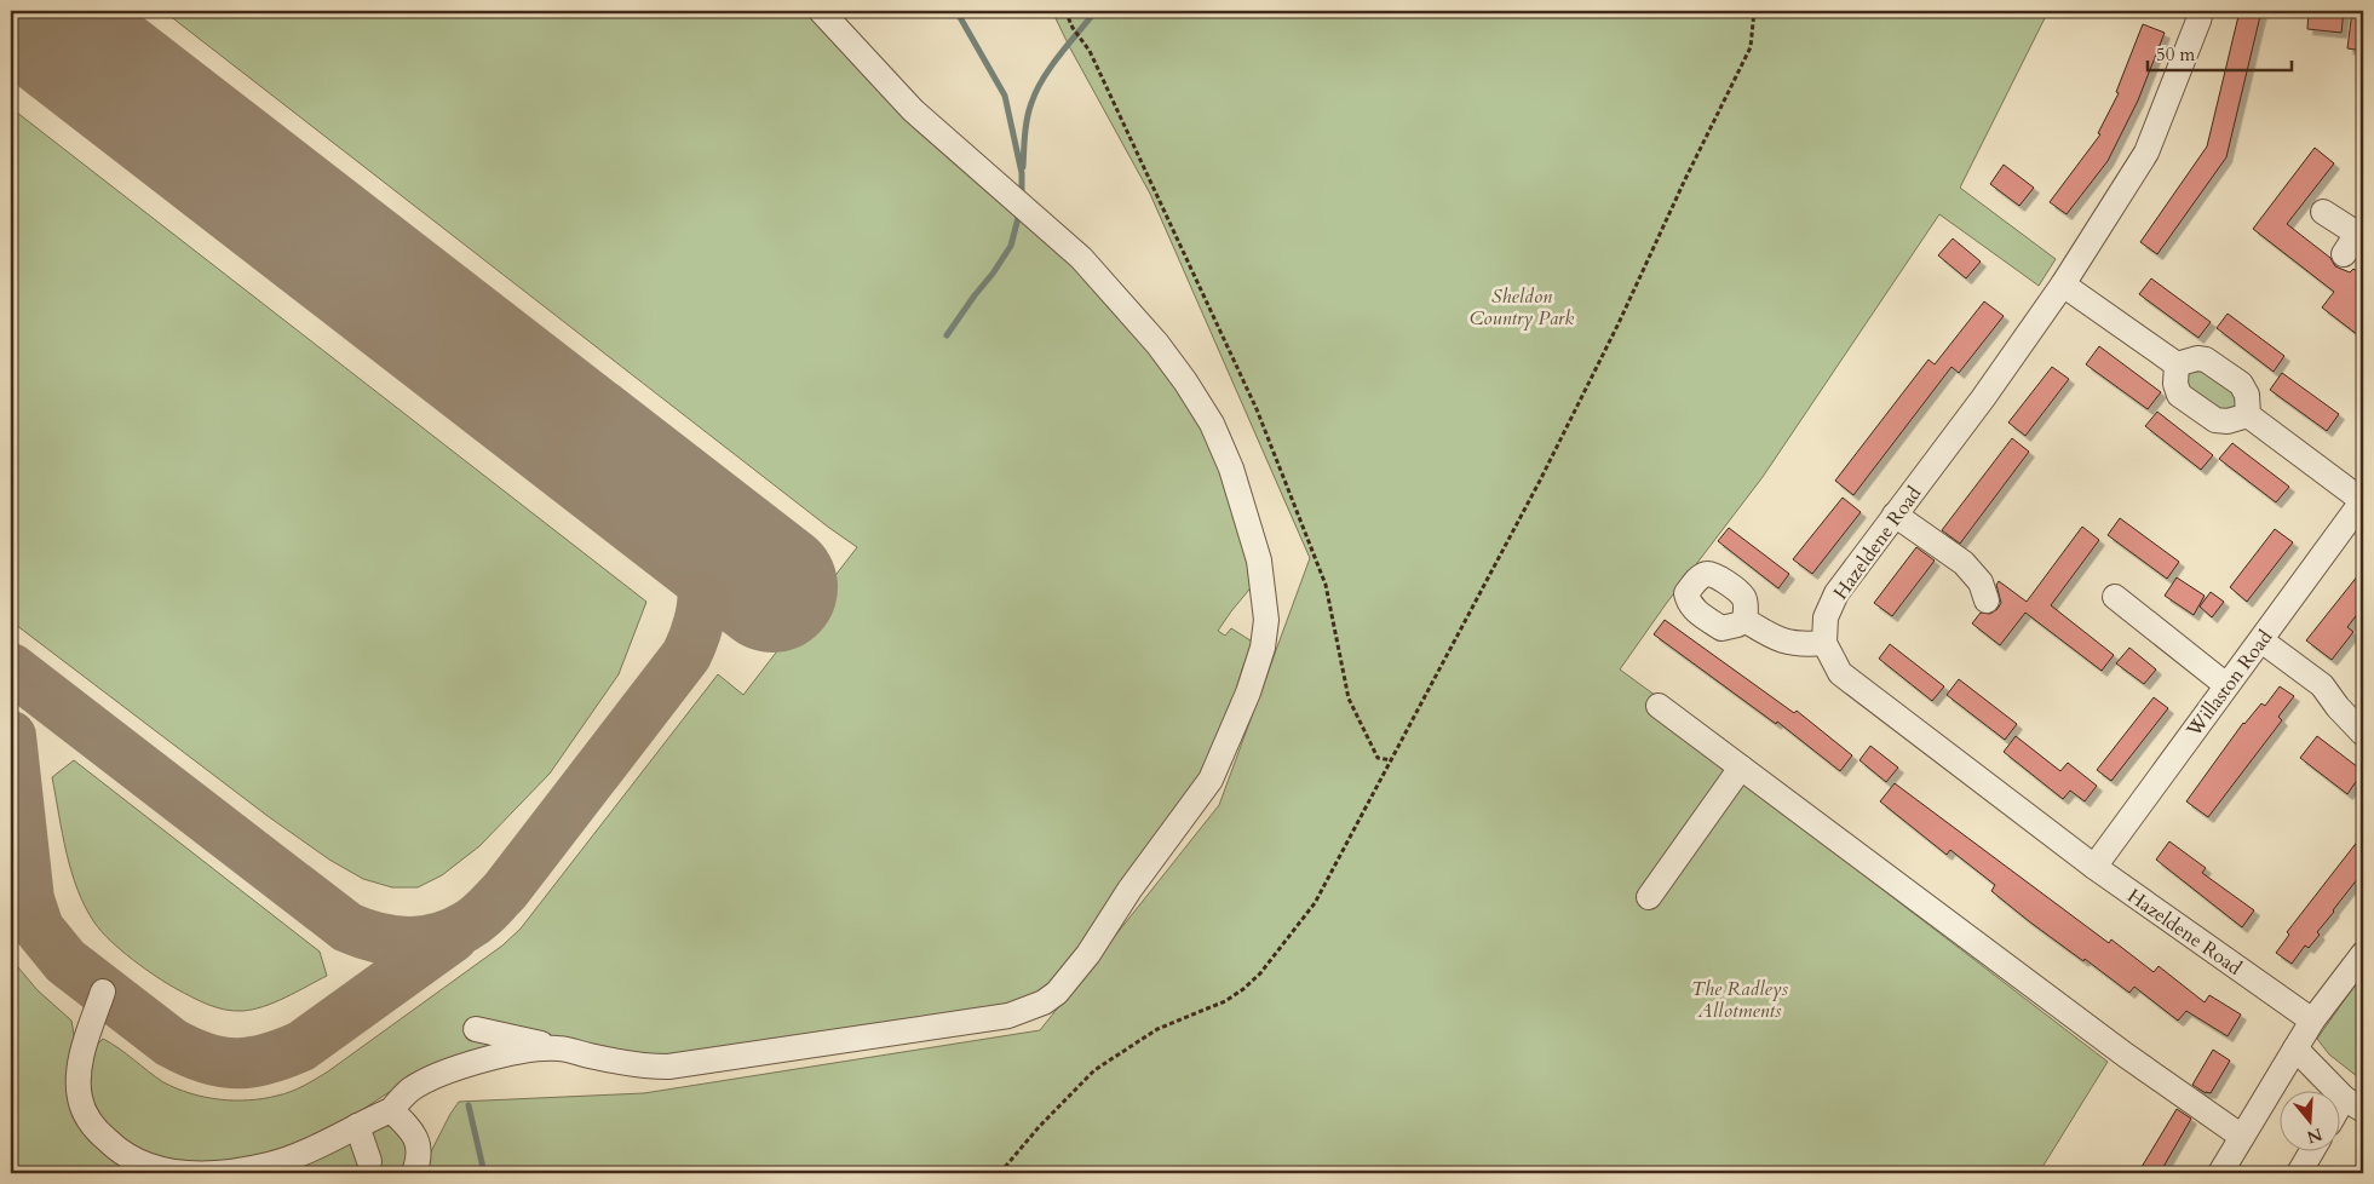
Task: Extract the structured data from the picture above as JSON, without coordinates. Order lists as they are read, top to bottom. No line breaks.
{"streets":{"street":["Hazeldene Road","Willaston Road"]},"crossings":[["Hazeldene Road","Willaston Road"]],"parks":["Sheldon Country Park","The Radleys Allotments"],"scale_bar":"50 m","north":"bottom"}
